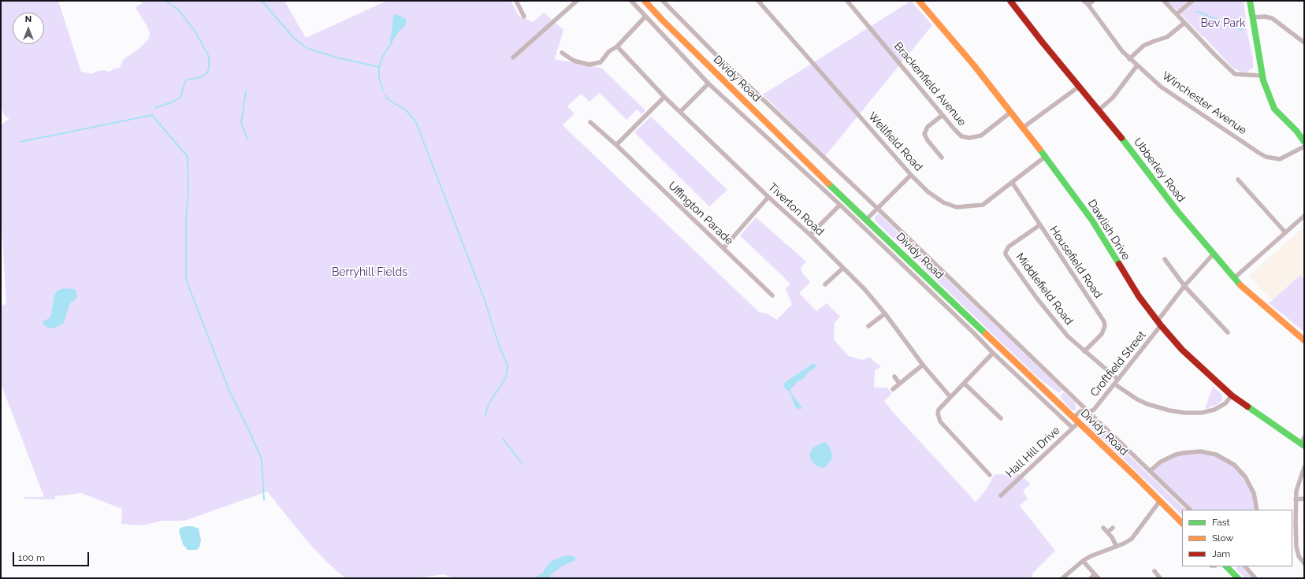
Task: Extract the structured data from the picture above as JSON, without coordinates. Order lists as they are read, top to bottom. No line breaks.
{"streets":{"street":["Dividy Road","Brackenfield Avenue","Winchester Avenue","Wellfield Road","Ubberley Road","Tiverton Road","Uffington Parade","Dawlish Drive","Housefield Road","Middlefield Road","Croftfield Street","Hall Hill Drive"]},"crossings":[["Dividy Road","Croftfield Street"],["Dividy Road","Hall Hill Drive"],["Brackenfield Avenue","Dawlish Drive"],["Wellfield Road","Dawlish Drive"],["Wellfield Road","Housefield Road"],["Ubberley Road","Croftfield Street"],["Dawlish Drive","Croftfield Street"],["Housefield Road","Middlefield Road"],["Middlefield Road","Croftfield Street"],["Croftfield Street","Hall Hill Drive"]],"parks":["Bev Park","Berryhill Fields"],"legend":["Fast","Slow","Jam"],"scale_bar":"100 m","north":"top"}
